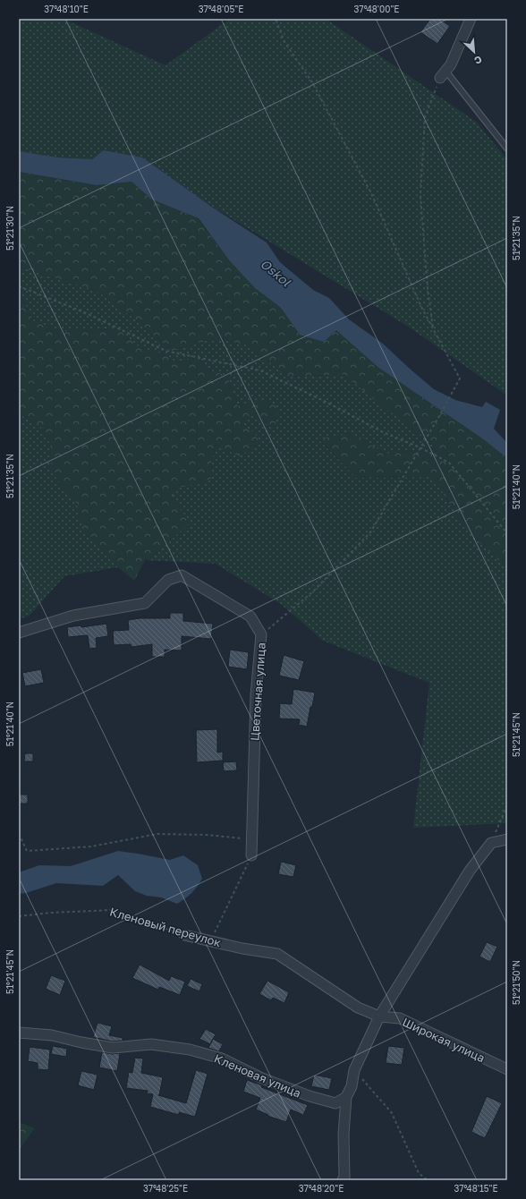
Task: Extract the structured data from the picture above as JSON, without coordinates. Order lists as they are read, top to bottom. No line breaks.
{"streets":{"street":["Цветочная улица","Кленовый переулок","Широкая улица","Кленовая улица"]},"crossings":[["Кленовый переулок","Широкая улица"]],"water":["Oskol"],"north":"bottom right","coordinates":["37°48'10\"E","37°48'05\"E","37°48'00\"E","51°21'30\"N","51°21'35\"N","51°21'40\"N","51°21'45\"N","51°21'50\"N","37°48'25\"E","37°48'20\"E","37°48'15\"E"]}
